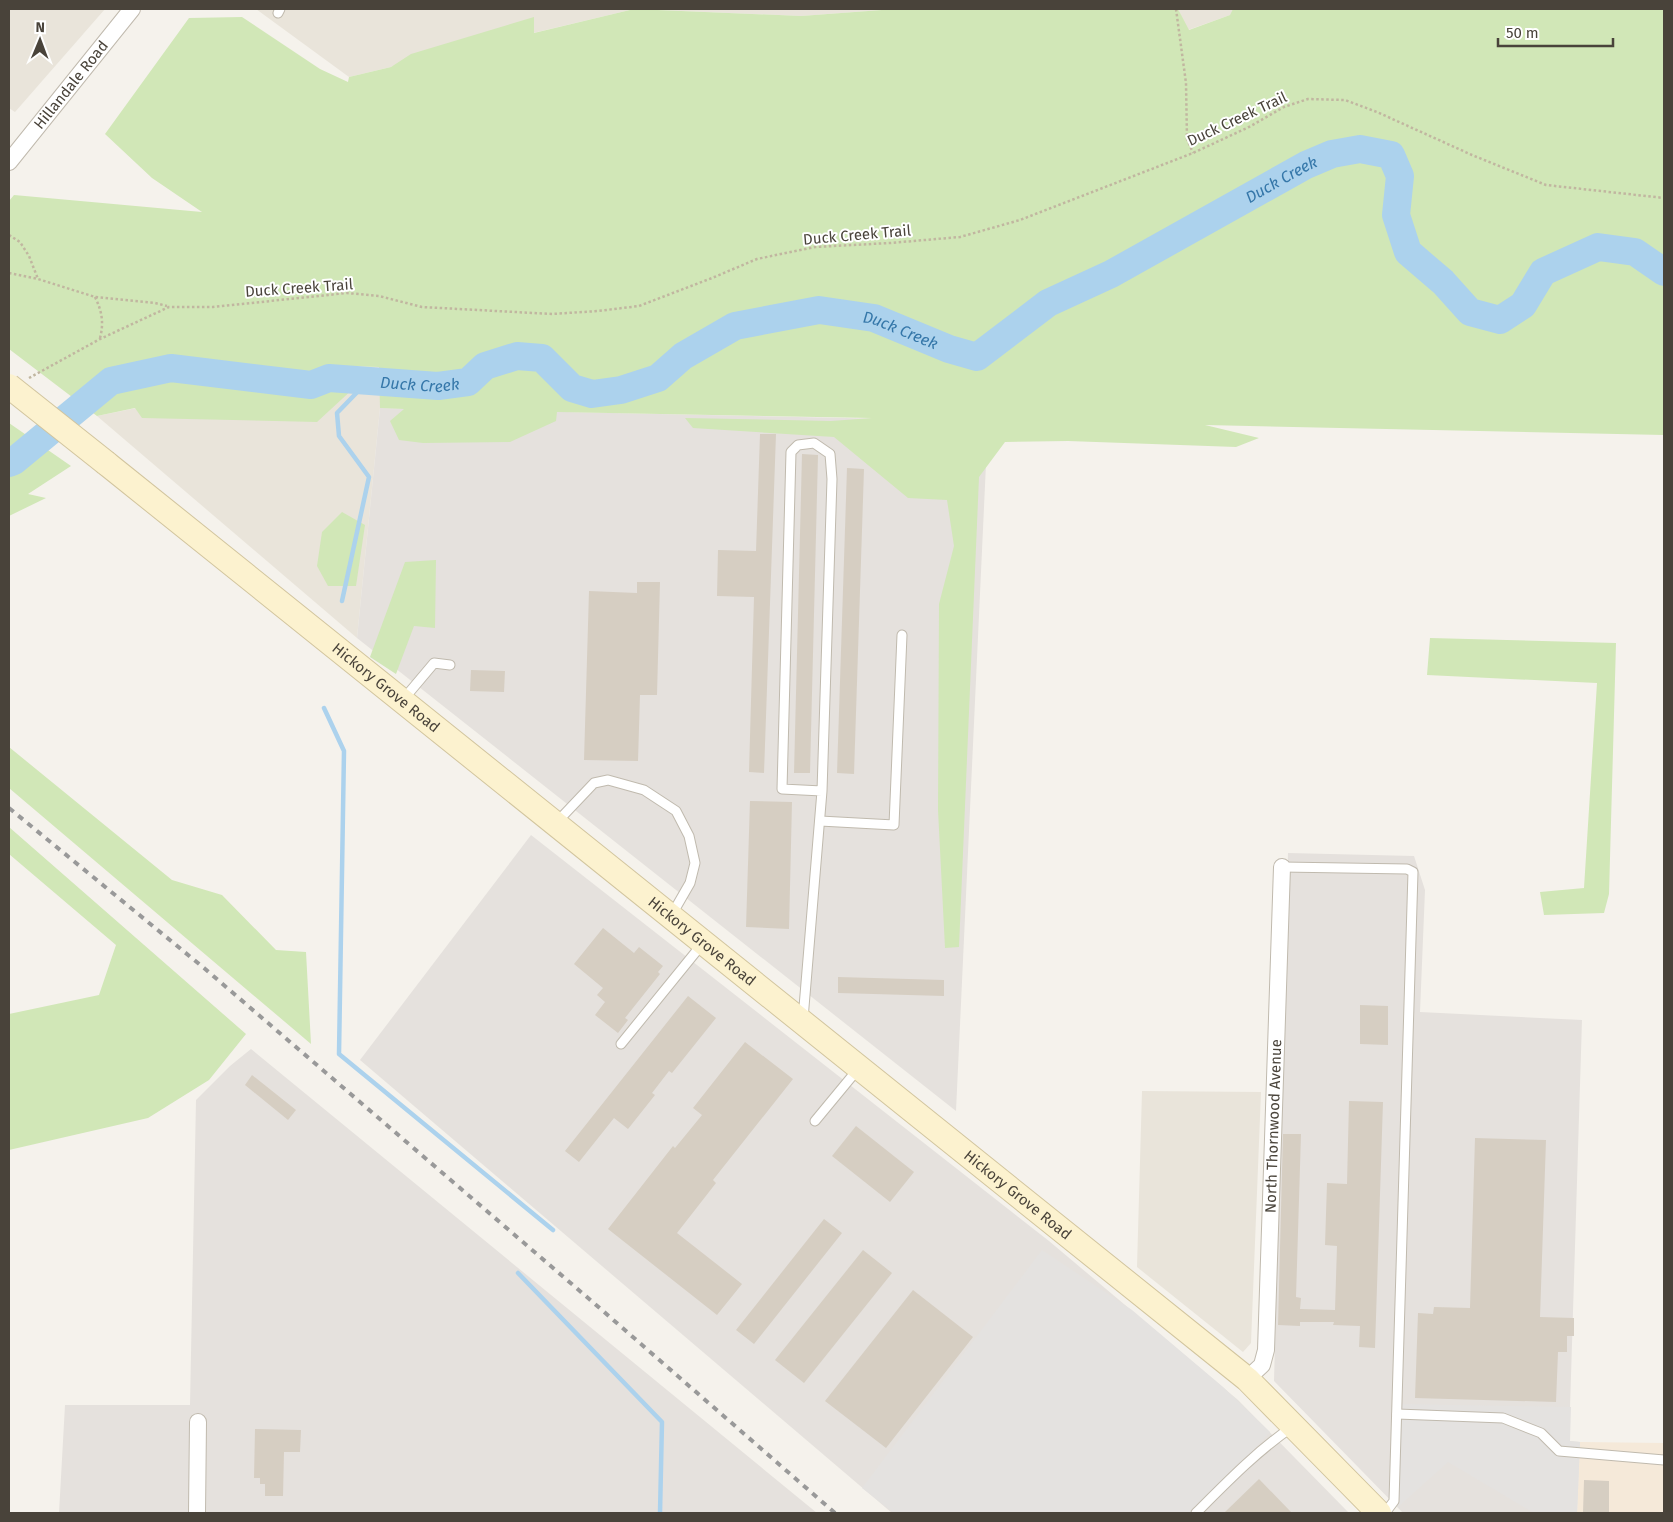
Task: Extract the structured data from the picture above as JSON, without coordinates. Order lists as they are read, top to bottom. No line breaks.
{"streets":{"main road":["Hickory Grove Road"],"street":["Hillandale Road","North Thornwood Avenue"],"path":["Duck Creek Trail"]},"crossings":[["Duck Creek Trail","Hickory Grove Road"],["Hickory Grove Road","North Thornwood Avenue"]],"water":["Duck Creek"],"scale_bar":"50 m","north":"top"}
